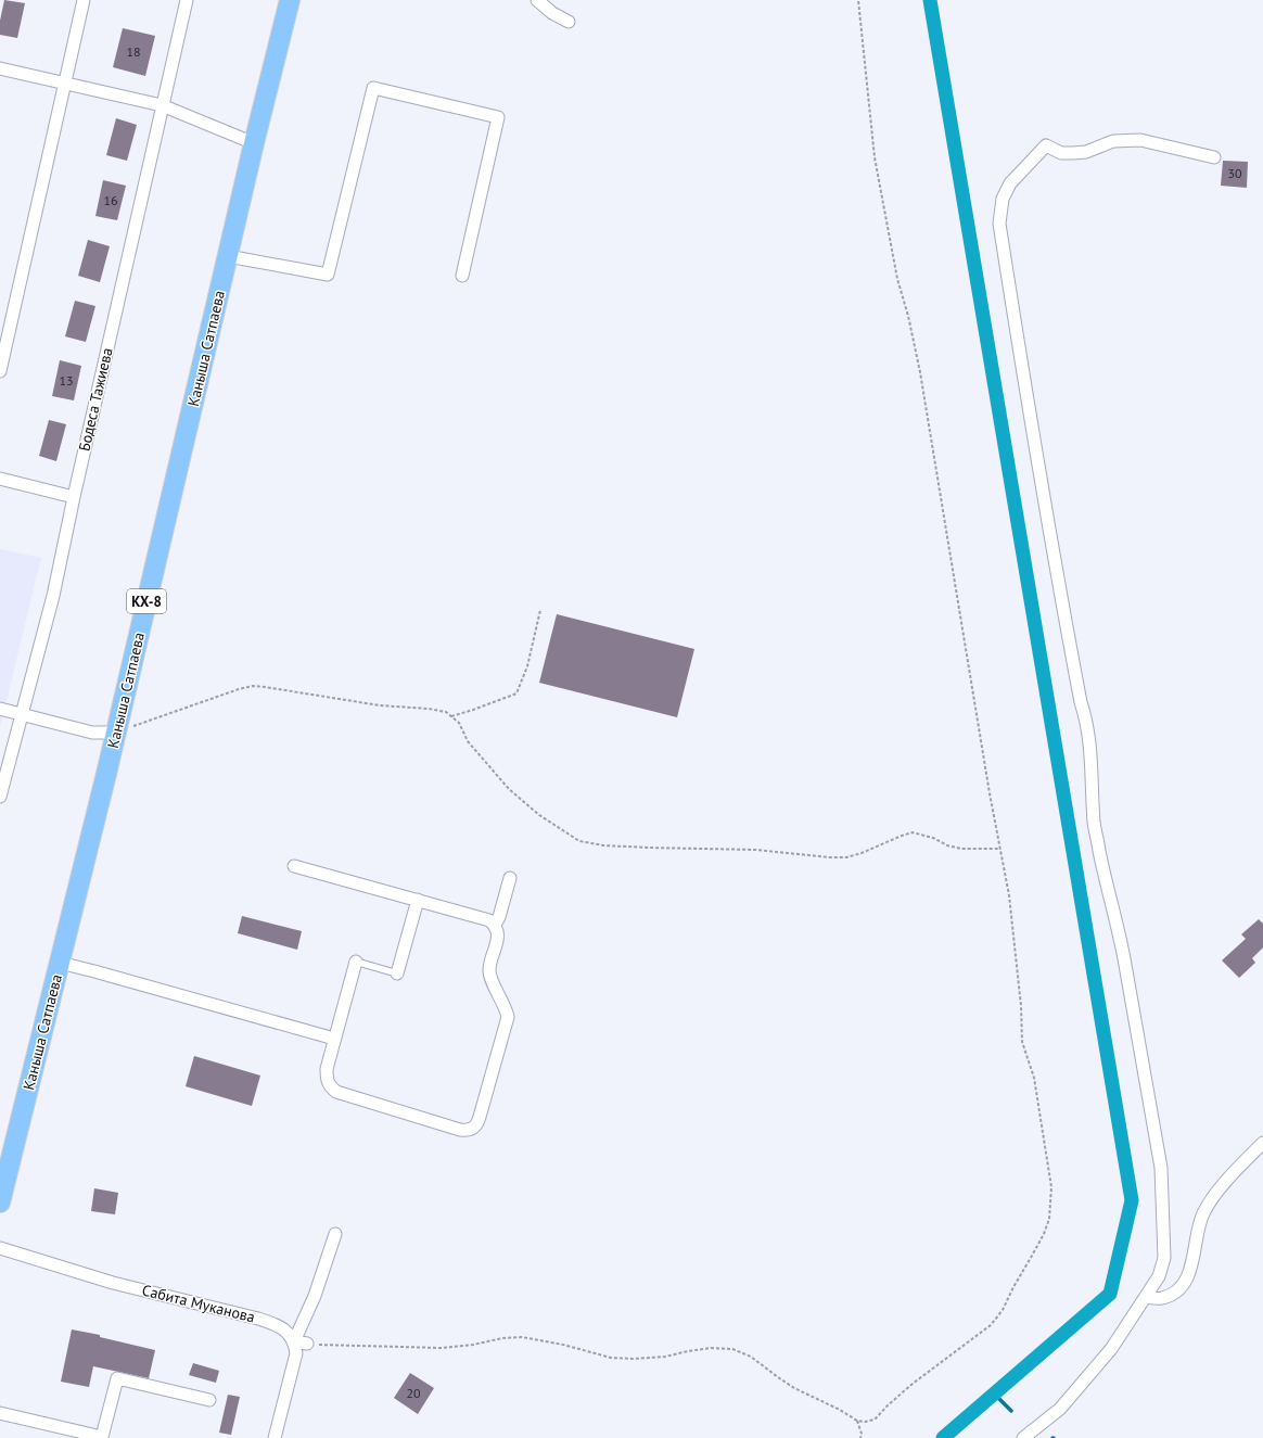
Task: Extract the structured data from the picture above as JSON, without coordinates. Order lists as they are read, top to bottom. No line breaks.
{"streets":{"main road":["Каныша Сатпаева","КХ-8"],"street":["Бодеса Тажиева","Сабита Муканова"]},"house_numbers":["18","30","16","13","20"]}
